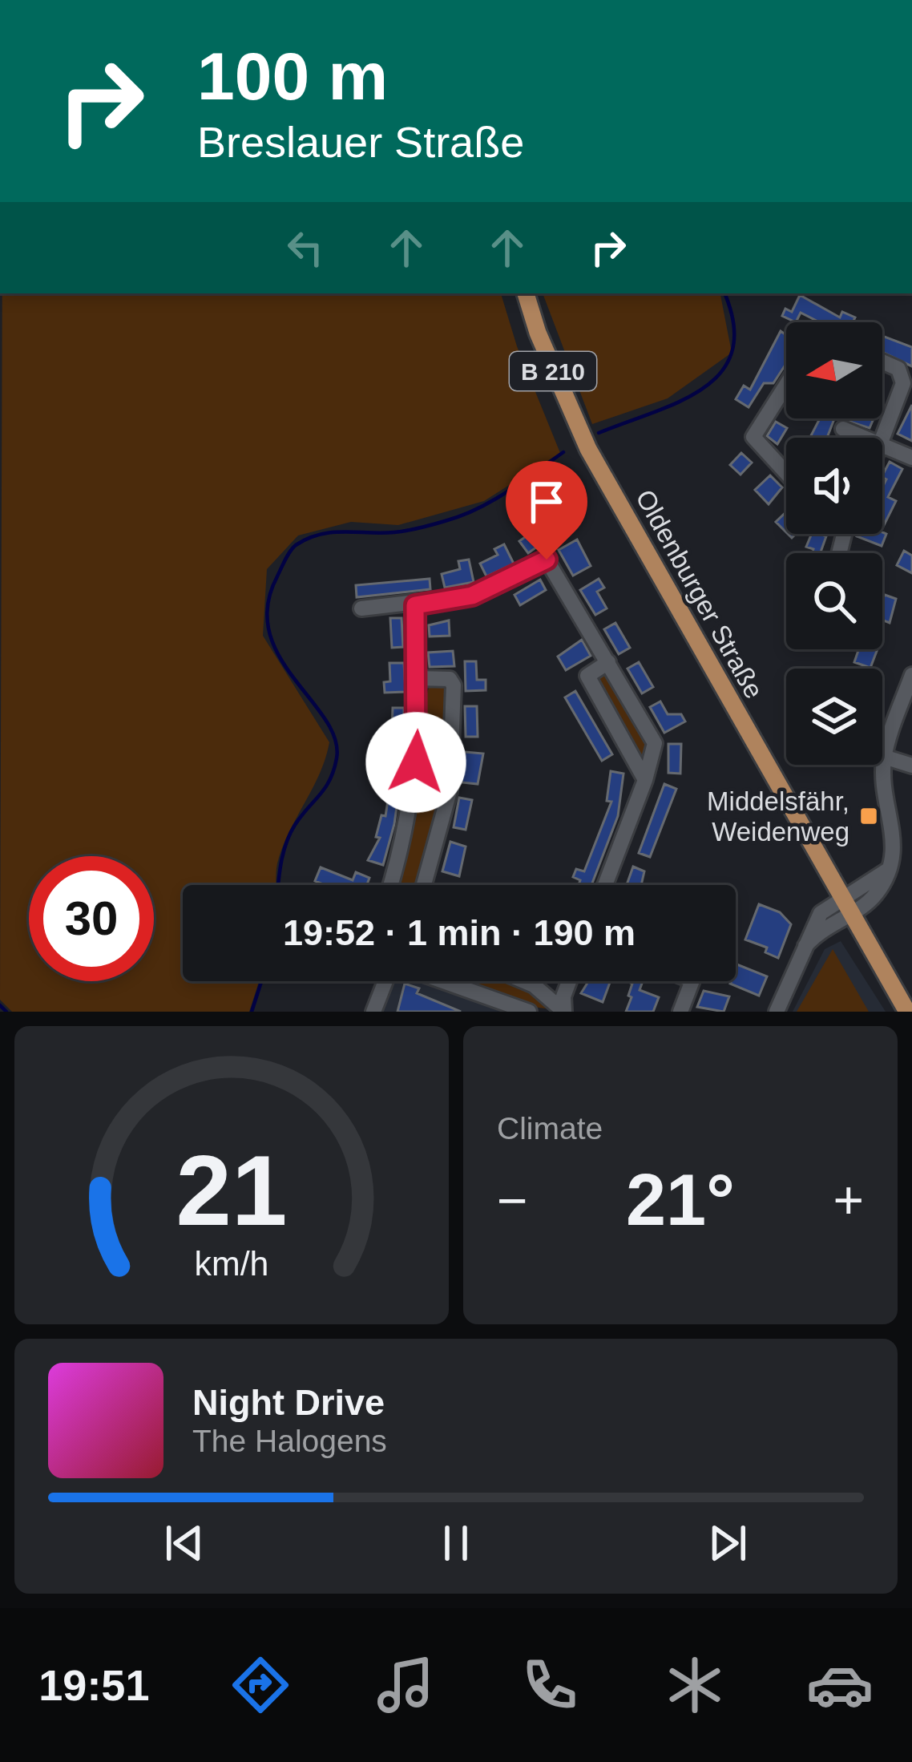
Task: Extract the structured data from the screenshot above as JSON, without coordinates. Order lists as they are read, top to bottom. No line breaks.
{"streets":{"main road":["B 210","Oldenburger Straße"]},"places":{"transit":["Middelsfähr, Weidenweg"]},"north":"left","page":{"turn":["100 m","Breslauer Straße"],"limit":"30","trip":"19:52 · 1 min · 190 m","tile":"Climate","heat":["−","21°","+"],"song":["Night Drive","The Halogens"],"tabs":"19:51","gauge":["21","km/h"]}}
